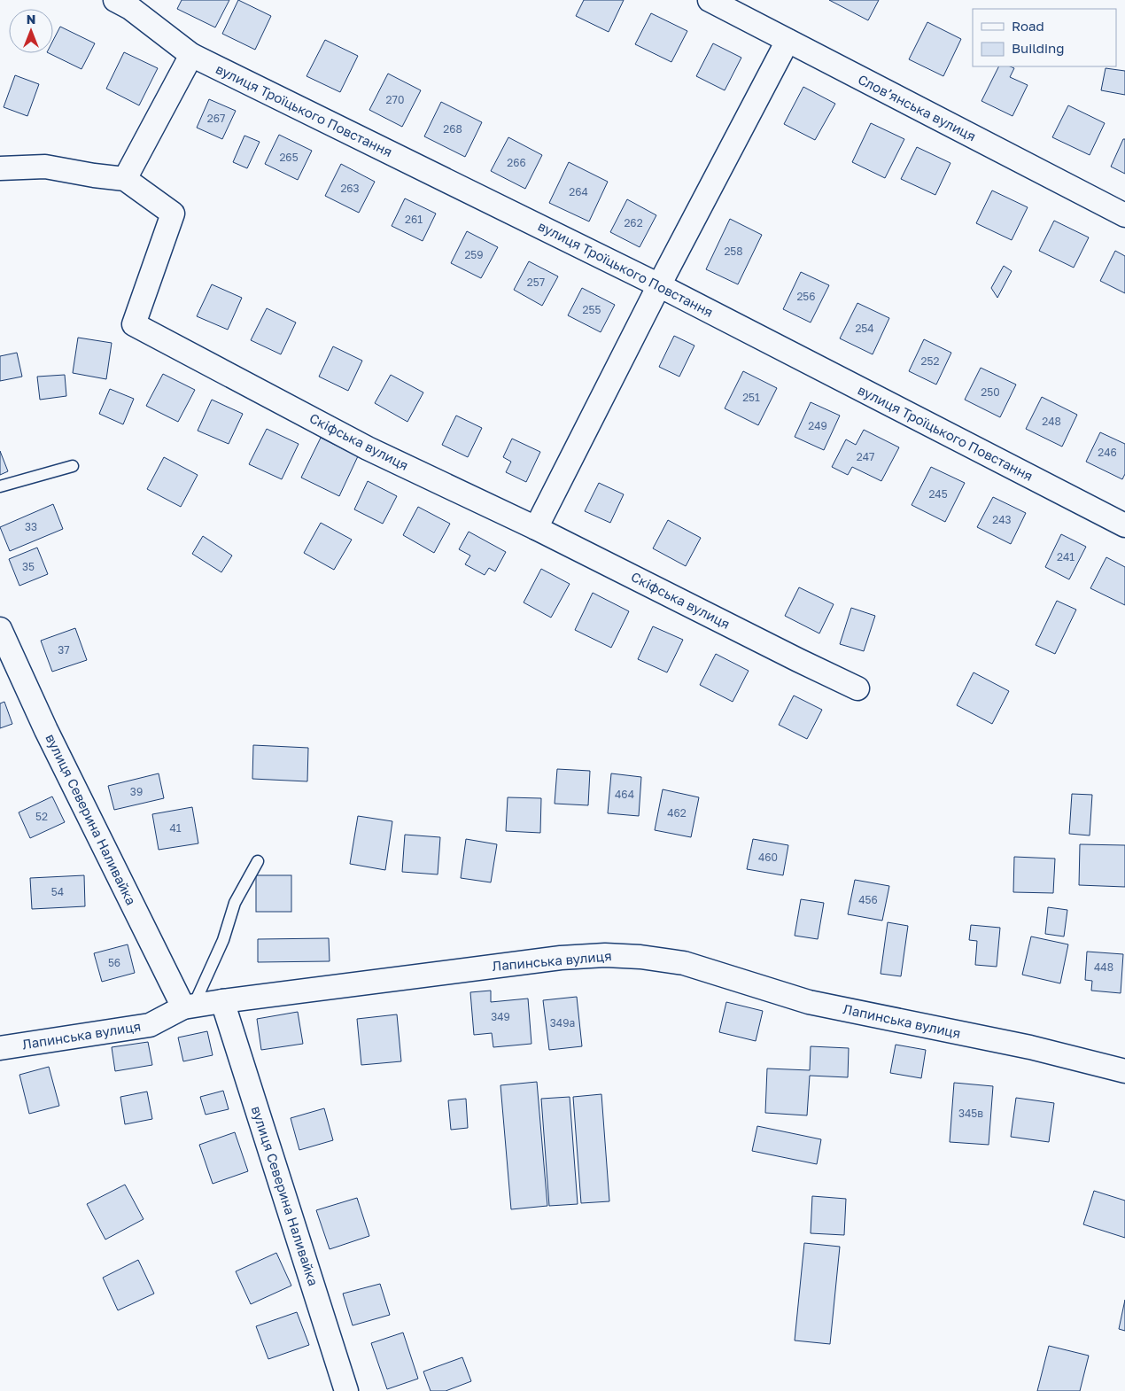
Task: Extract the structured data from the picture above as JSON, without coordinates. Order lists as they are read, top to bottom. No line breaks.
{"streets":{"street":["Словʼянська вулиця","вулиця Троїцького Повстання","Скіфська вулиця","вулиця Северина Наливайка","Лапинська вулиця"]},"crossings":[["вулиця Северина Наливайка","Лапинська вулиця"]],"house_numbers":["270","267","268","265","266","263","264","261","262","258","259","257","256","255","254","252","250","251","248","249","246","247","245","243","33","241","35","37","39","464","462","52","41","460","54","456","56","448","349","349а","345в"],"legend":["Road","Building"],"north":"top"}
